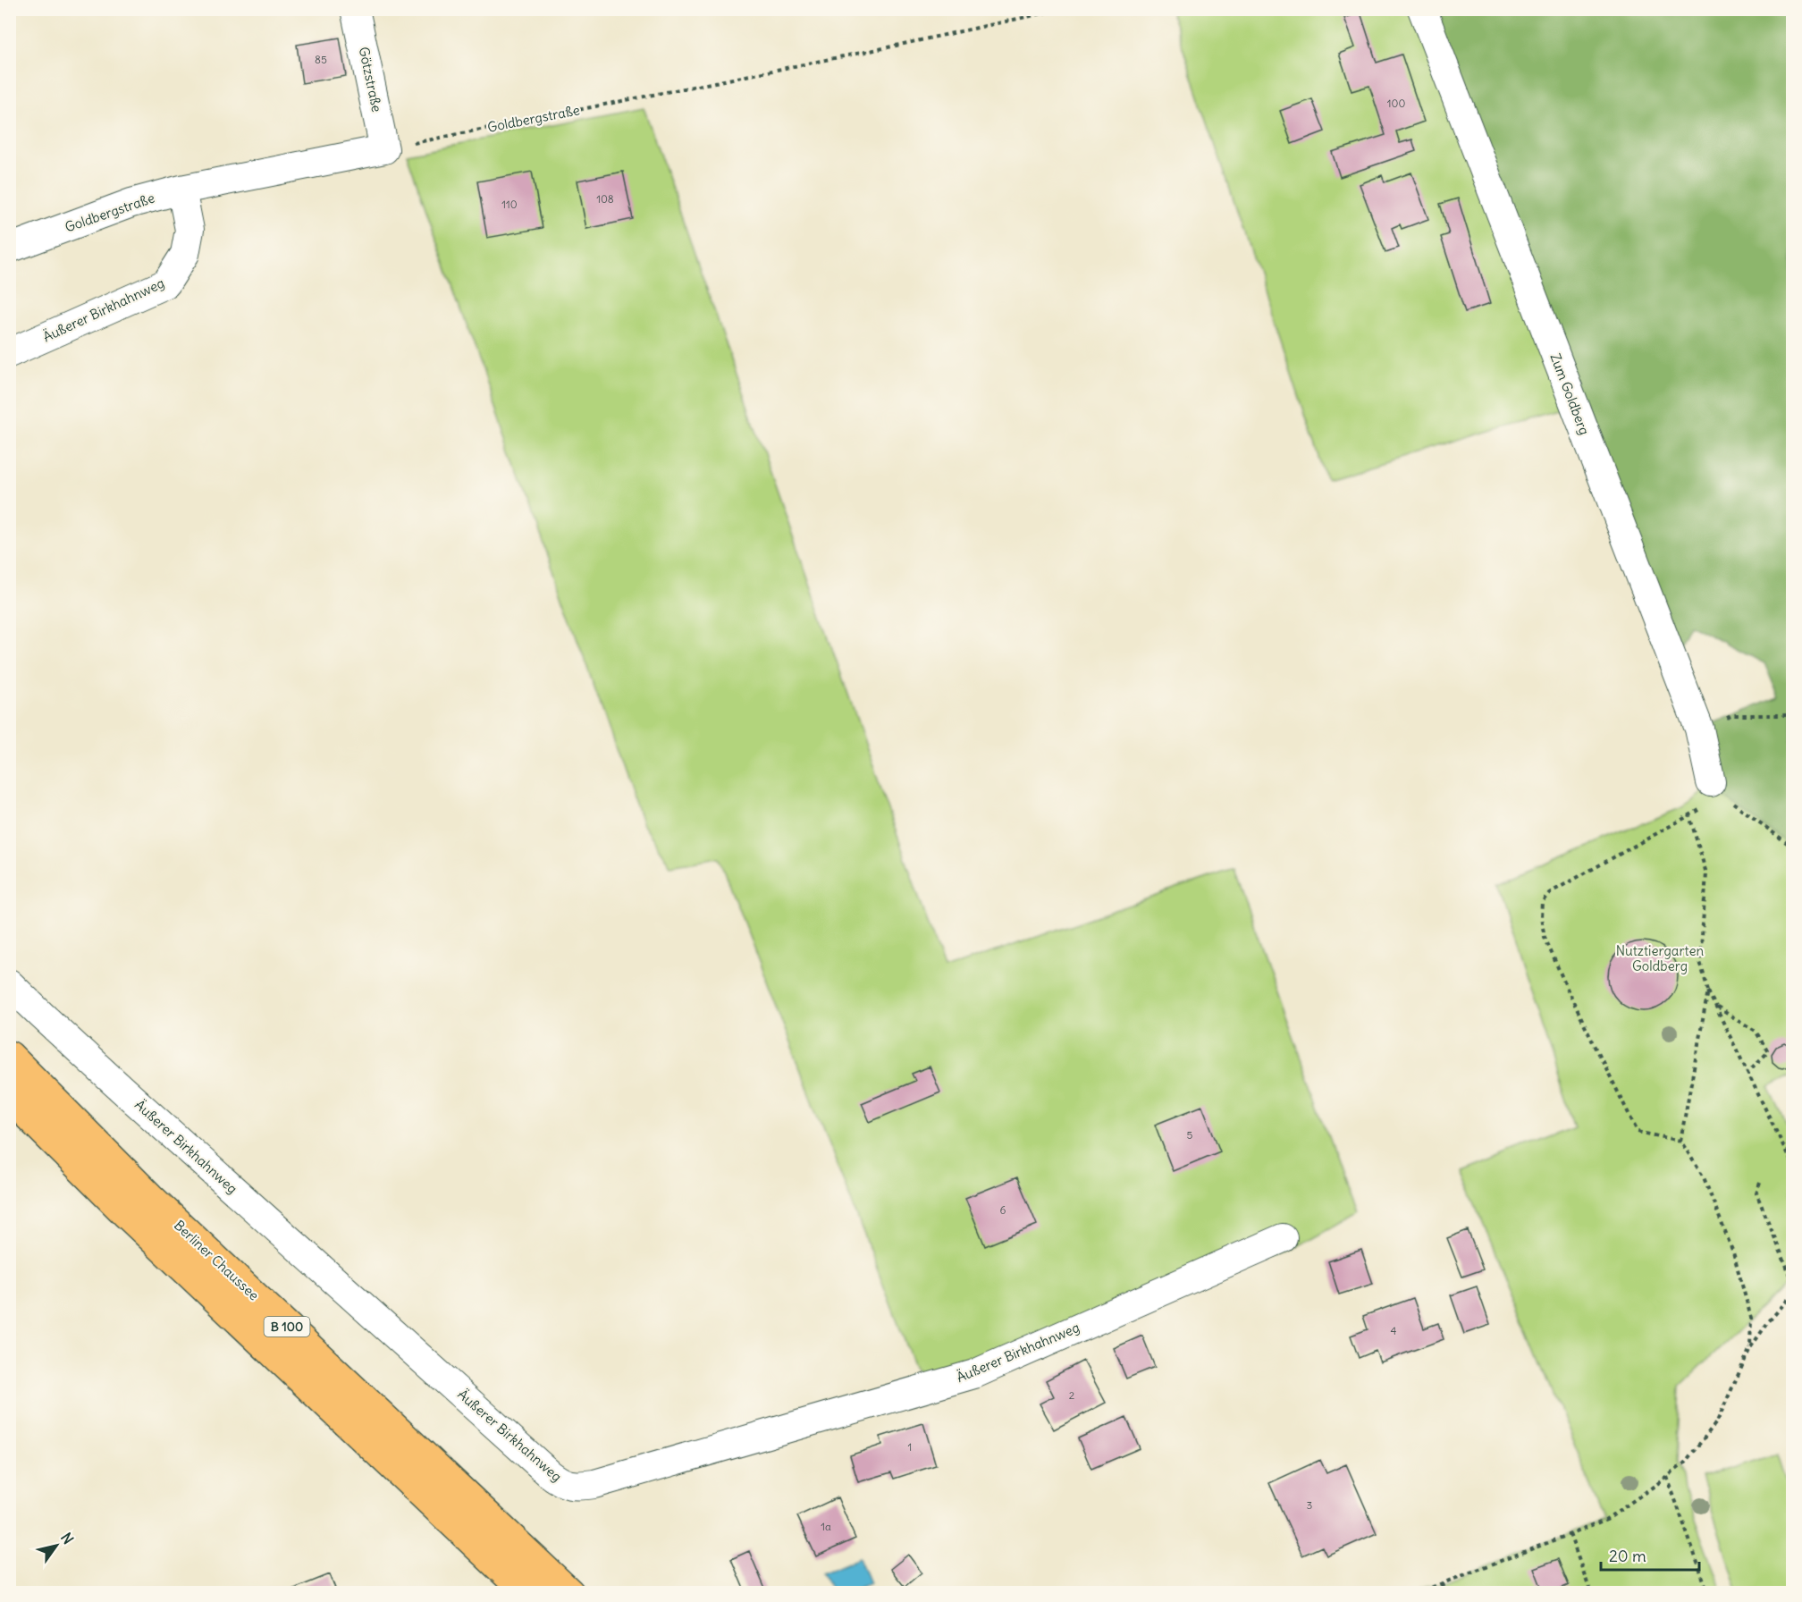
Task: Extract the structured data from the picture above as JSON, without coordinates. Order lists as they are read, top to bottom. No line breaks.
{"streets":{"highway":["Berliner Chaussee","B 100"],"street":["Götzstraße","Goldbergstraße","Äußerer Birkhahnweg","Zum Goldberg"]},"crossings":[["Götzstraße","Goldbergstraße"],["Goldbergstraße","Äußerer Birkhahnweg"]],"parks":["Nutztiergarten Goldberg"],"house_numbers":["85","100","108","110","5","6","4","2","1","3","1a"],"scale_bar":"20 m","north":"top right"}
